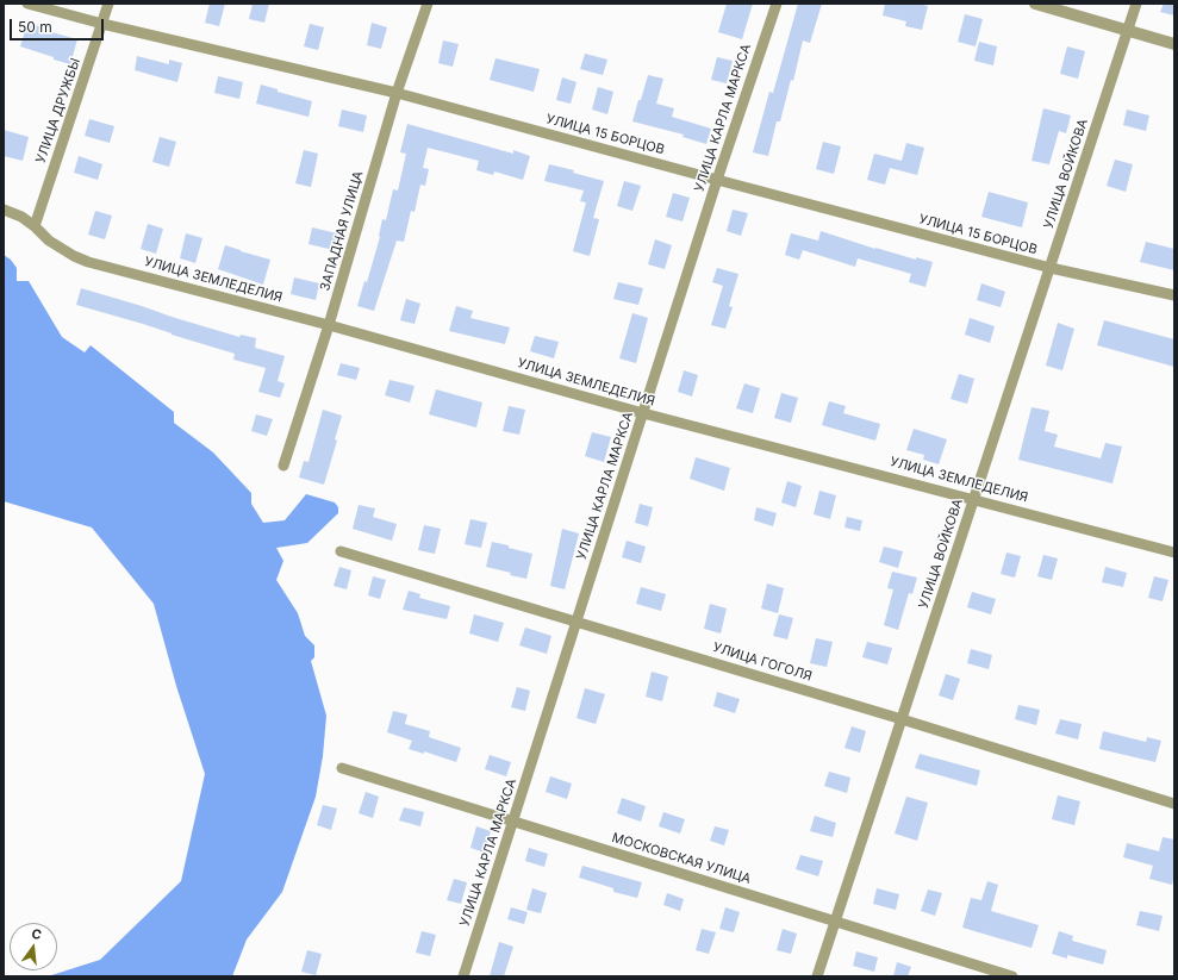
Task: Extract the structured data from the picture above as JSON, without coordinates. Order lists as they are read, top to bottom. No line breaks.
{"streets":{"street":["УЛИЦА ДРУЖБЫ","УЛИЦА КАРЛА МАРКСА","УЛИЦА 15 БОРЦОВ","УЛИЦА ВОЙКОВА","ЗАПАДНАЯ УЛИЦА","УЛИЦА ЗЕМЛЕДЕЛИЯ","УЛИЦА ГОГОЛЯ","МОСКОВСКАЯ УЛИЦА"]},"crossings":[["УЛИЦА ДРУЖБЫ","УЛИЦА 15 БОРЦОВ"],["УЛИЦА ДРУЖБЫ","УЛИЦА ЗЕМЛЕДЕЛИЯ"],["УЛИЦА КАРЛА МАРКСА","УЛИЦА 15 БОРЦОВ"],["УЛИЦА КАРЛА МАРКСА","УЛИЦА ЗЕМЛЕДЕЛИЯ"],["УЛИЦА КАРЛА МАРКСА","УЛИЦА ГОГОЛЯ"],["УЛИЦА КАРЛА МАРКСА","МОСКОВСКАЯ УЛИЦА"],["УЛИЦА 15 БОРЦОВ","УЛИЦА ВОЙКОВА"],["УЛИЦА 15 БОРЦОВ","ЗАПАДНАЯ УЛИЦА"],["УЛИЦА ВОЙКОВА","УЛИЦА ЗЕМЛЕДЕЛИЯ"],["УЛИЦА ВОЙКОВА","УЛИЦА ГОГОЛЯ"],["УЛИЦА ВОЙКОВА","МОСКОВСКАЯ УЛИЦА"],["ЗАПАДНАЯ УЛИЦА","УЛИЦА ЗЕМЛЕДЕЛИЯ"]],"scale_bar":"50 m","north":"top"}
